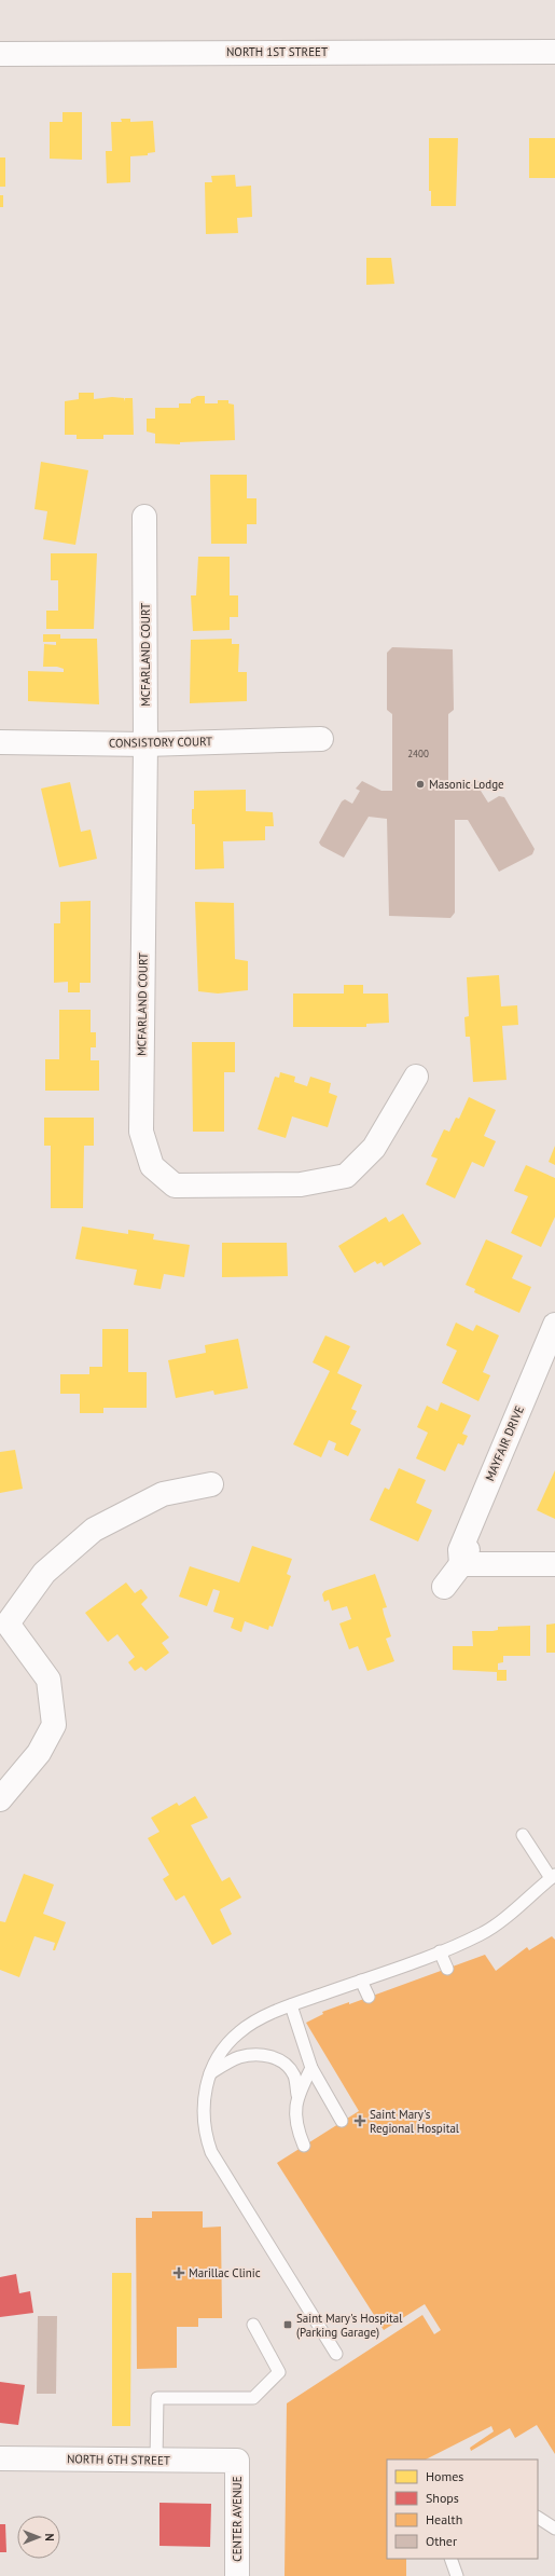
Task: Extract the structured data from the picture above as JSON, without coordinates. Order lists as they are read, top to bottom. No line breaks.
{"streets":{"street":["NORTH 1ST STREET","MCFARLAND COURT","CONSISTORY COURT","MAYFAIR DRIVE","NORTH 6TH STREET","CENTER AVENUE"]},"crossings":[["MCFARLAND COURT","CONSISTORY COURT"],["NORTH 6TH STREET","CENTER AVENUE"]],"places":{"other":["Masonic Lodge"],"health":["Saint Mary's Regional Hospital","Marillac Clinic"],"transit":["Saint Mary's Hospital (Parking Garage)"]},"house_numbers":["2400"],"legend":["Homes","Shops","Health","Other"],"north":"right"}
